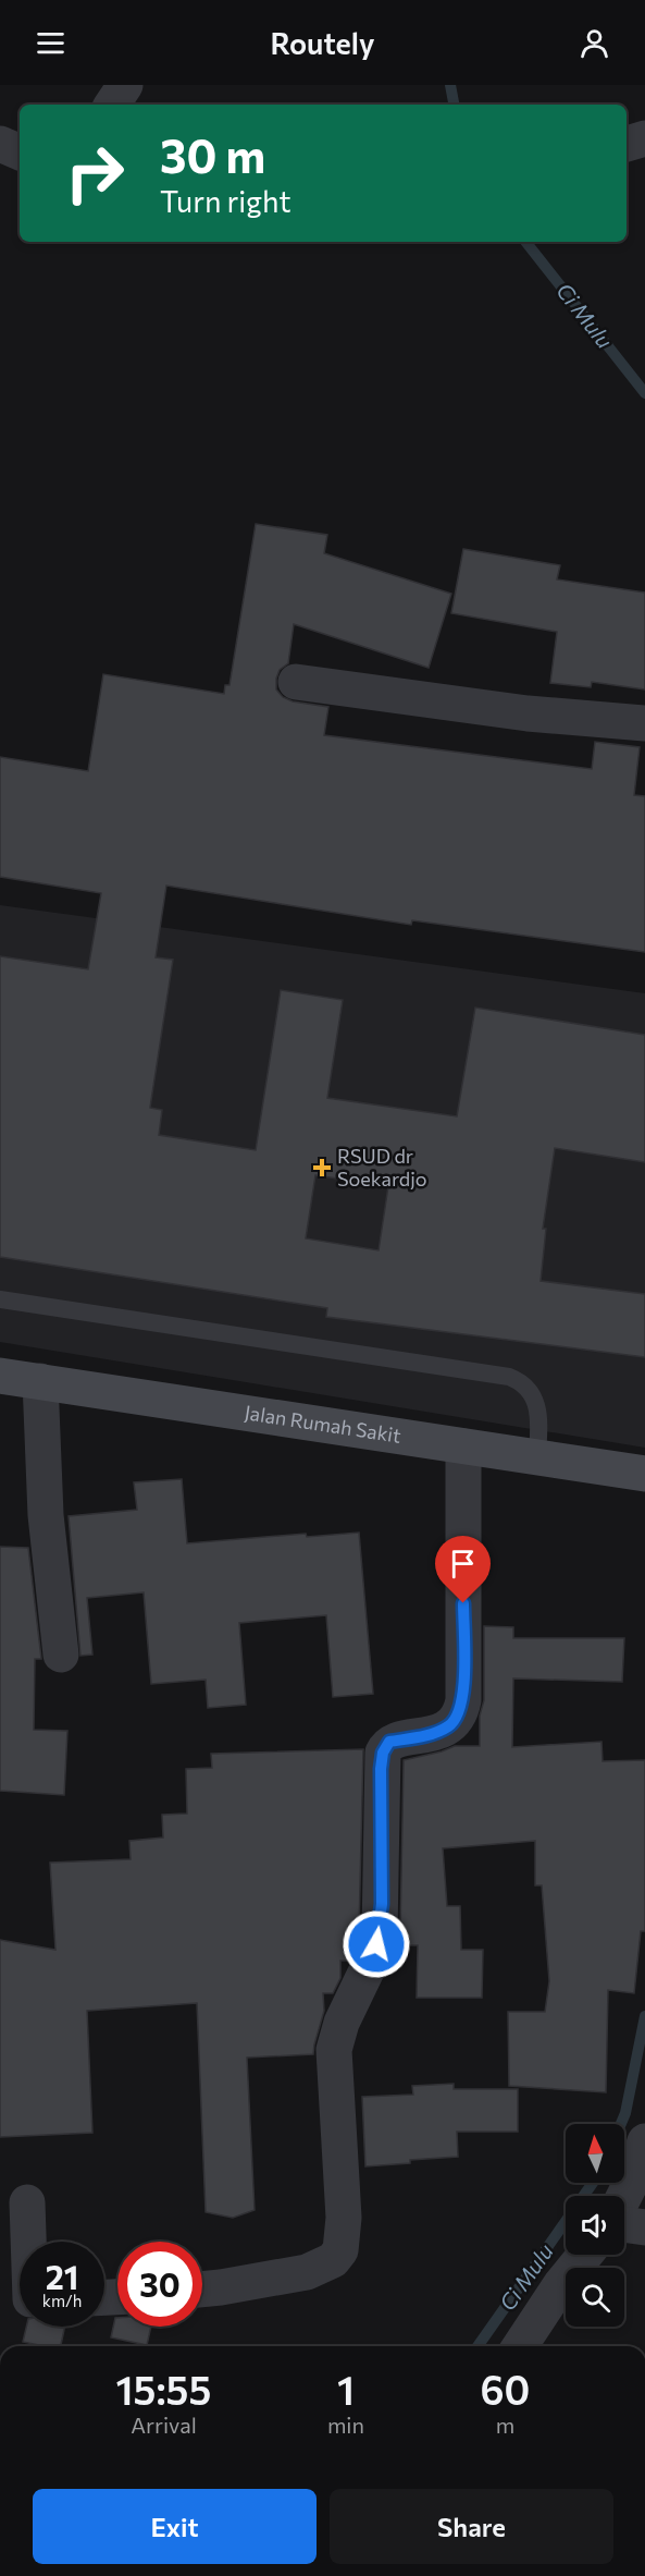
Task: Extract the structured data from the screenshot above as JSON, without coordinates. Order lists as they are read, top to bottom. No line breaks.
{"streets":{"main road":["Jalan Rumah Sakit"]},"water":["Ci Mulu"],"places":{"health":["RSUD dr Soekardjo"]},"north":"top","page":{"header":"Routely","turn":["30 m","Turn right"],"speed":"21 km/h","limit":"30","eta":["15:55","Arrival","1","min","60","m"],"buttons":["Exit","Share"]}}
